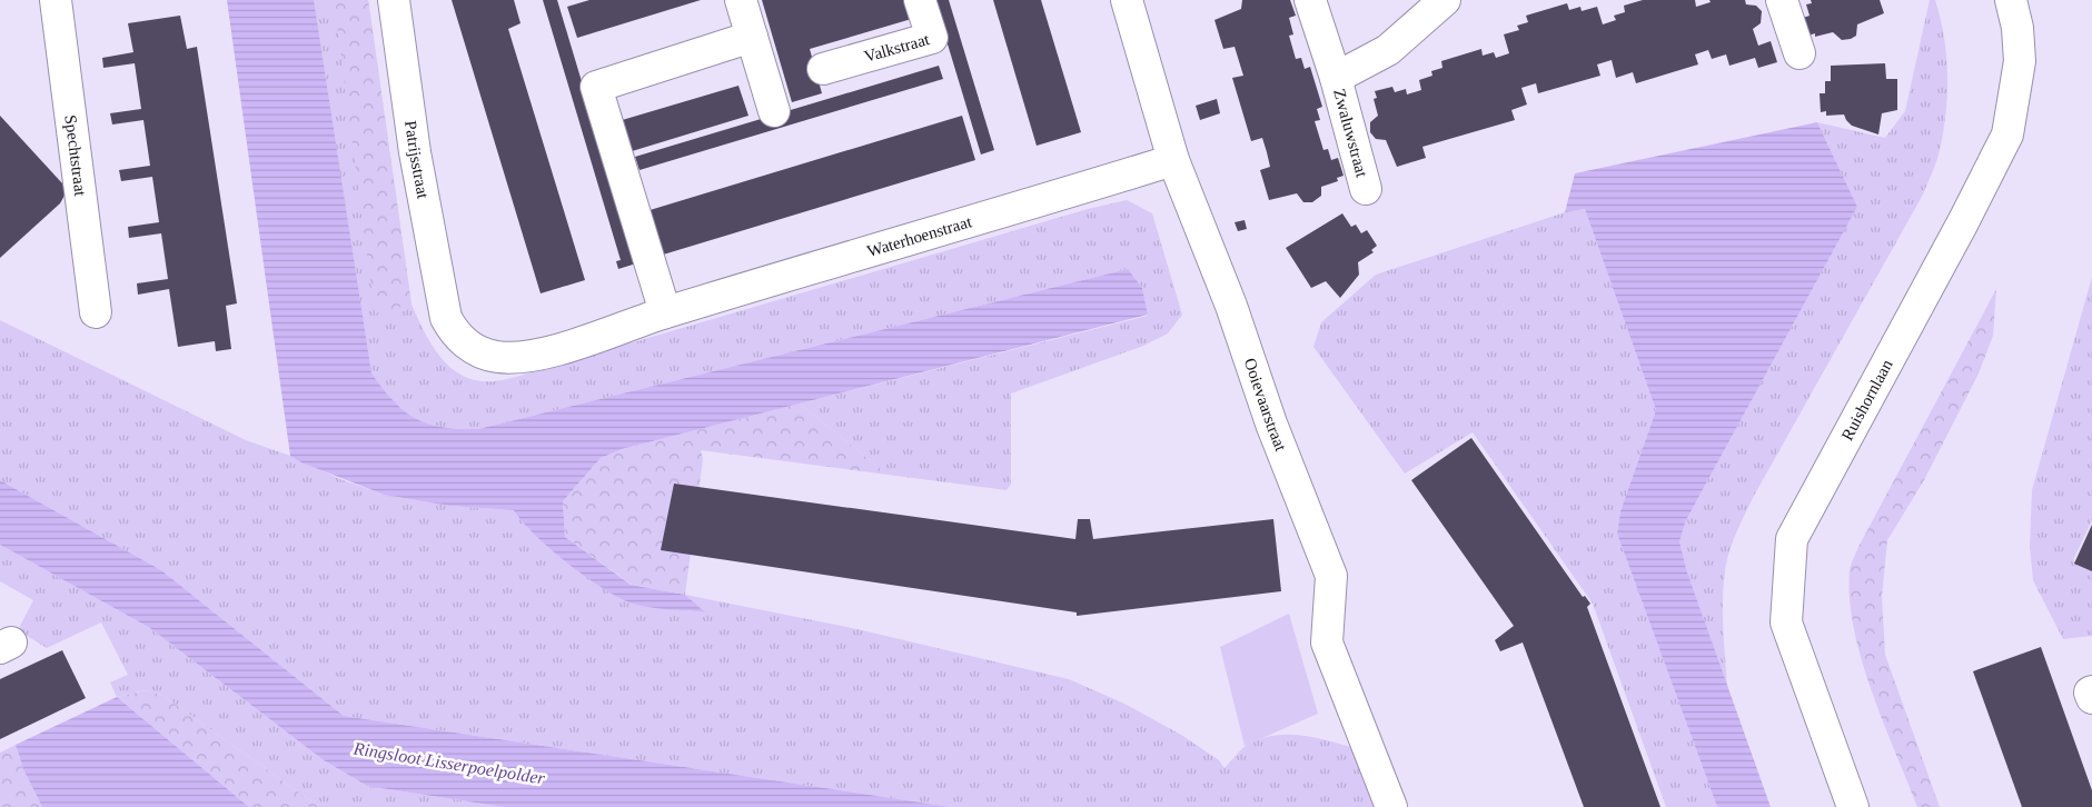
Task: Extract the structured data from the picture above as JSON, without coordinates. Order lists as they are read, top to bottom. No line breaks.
{"streets":{"street":["Valkstraat","Zwaluwstraat","Spechtstraat","Patrijsstraat","Waterhoenstraat","Ruishornlaan","Ooievaarstraat"]},"crossings":[["Patrijsstraat","Waterhoenstraat"],["Waterhoenstraat","Ooievaarstraat"]],"water":["Ringsloot Lisserpoelpolder"]}
